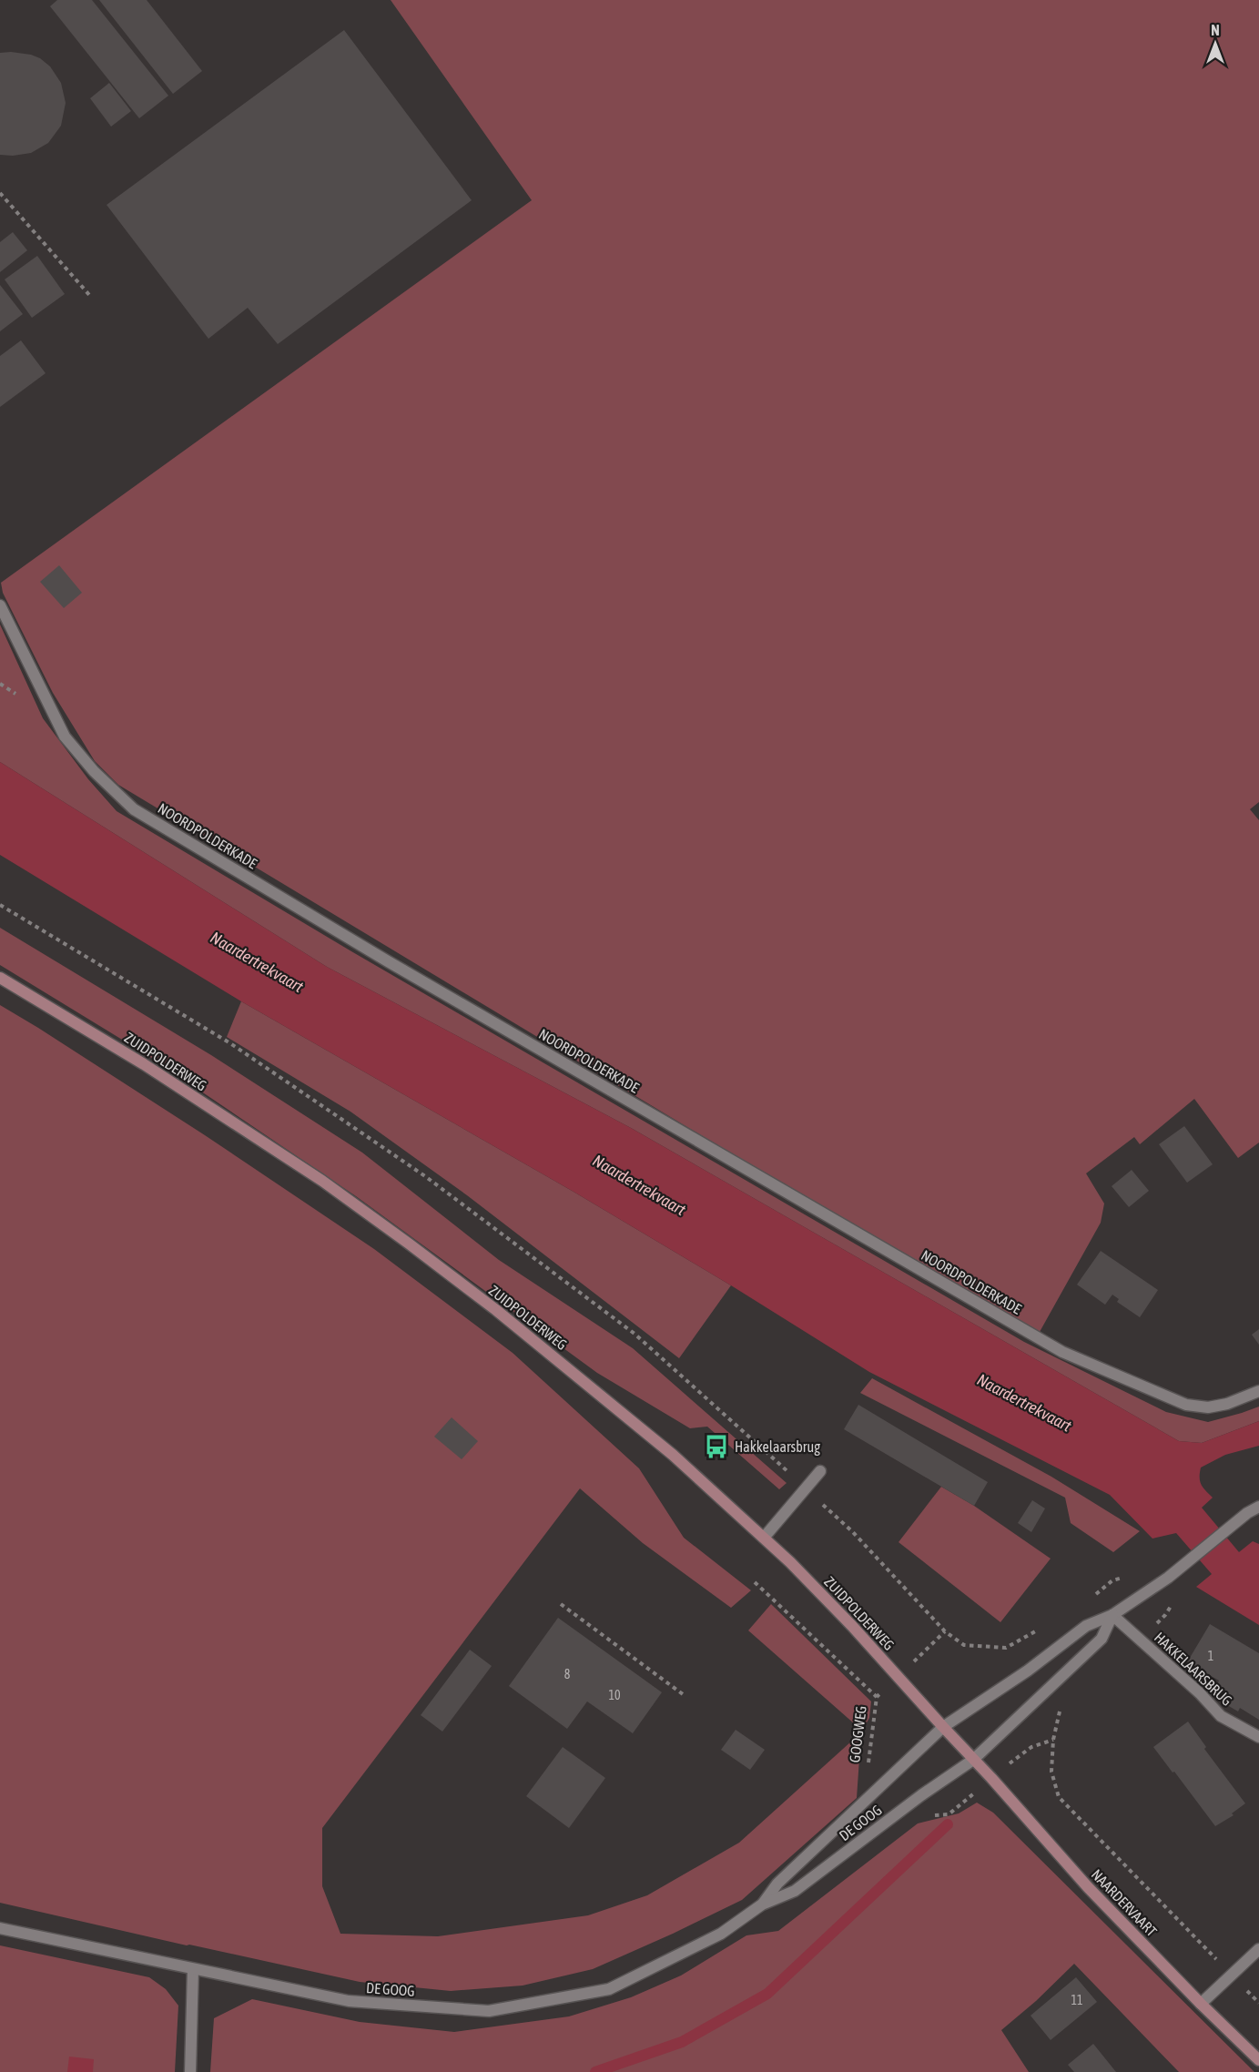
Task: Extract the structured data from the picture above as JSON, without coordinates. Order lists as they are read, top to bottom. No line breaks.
{"streets":{"main road":["ZUIDPOLDERWEG","NAARDERVAART"],"street":["NOORDPOLDERKADE","HAKKELAARSBRUG","DE GOOG"],"path":["GOOGWEG"]},"crossings":[["ZUIDPOLDERWEG","GOOGWEG"],["ZUIDPOLDERWEG","DE GOOG"],["ZUIDPOLDERWEG","NAARDERVAART"],["GOOGWEG","DE GOOG"],["DE GOOG","NAARDERVAART"]],"water":["Naardertrekvaart"],"places":{"bus stop":["Hakkelaarsbrug"]},"house_numbers":["1","8","10","11"],"north":"top"}
